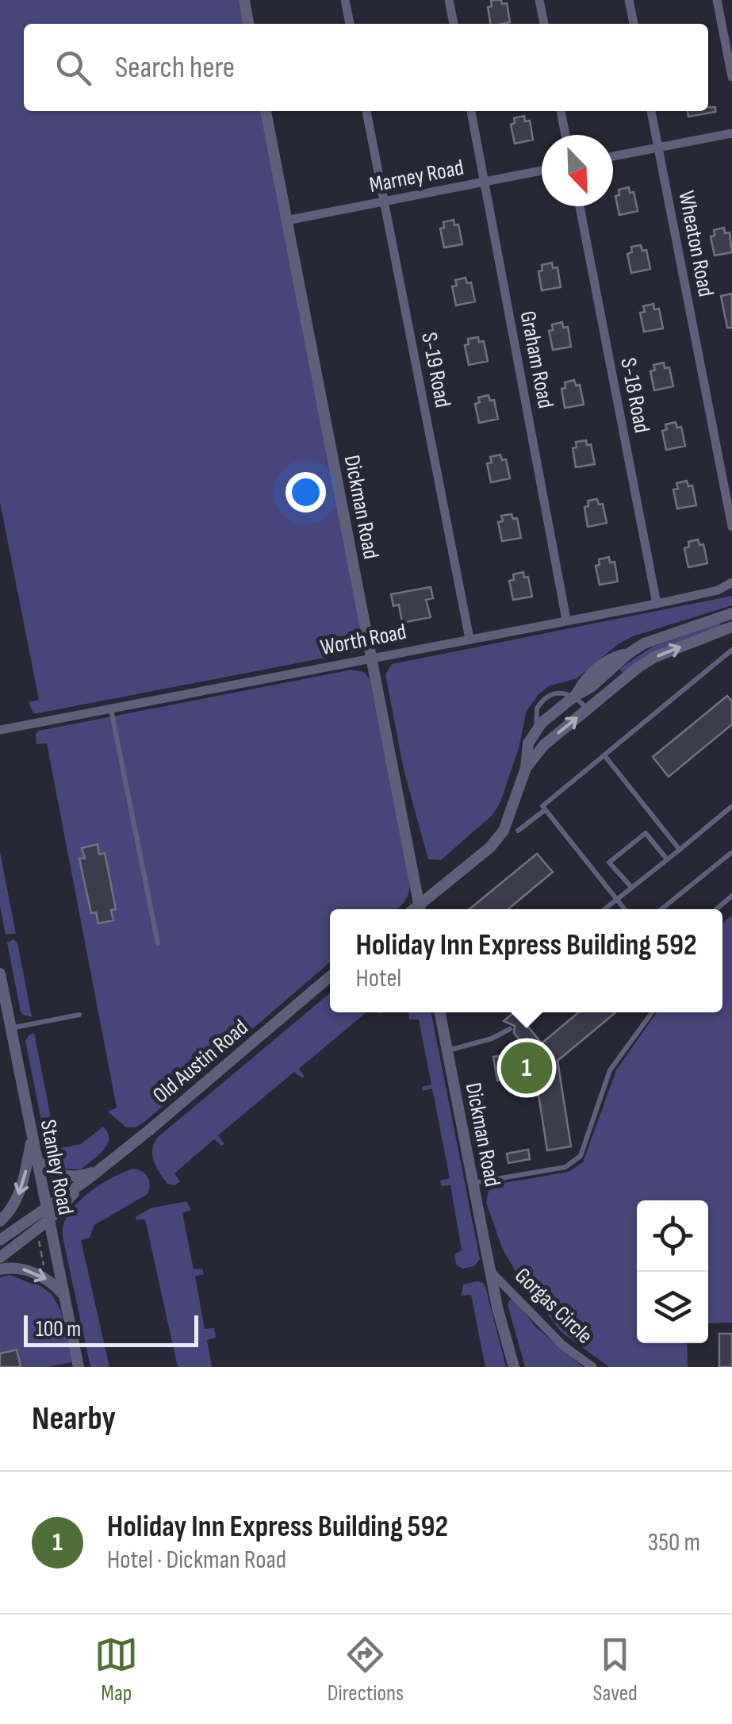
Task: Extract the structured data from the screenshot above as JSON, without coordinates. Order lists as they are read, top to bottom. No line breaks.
{"streets":{"street":["Marney Road","Wheaton Road","Graham Road","S-19 Road","S-18 Road","Dickman Road","Worth Road","Old Austin Road","Stanley Road","Gorgas Circle"]},"crossings":[["Marney Road","Graham Road"],["Marney Road","S-19 Road"],["Marney Road","Dickman Road"],["Graham Road","Worth Road"],["S-19 Road","Worth Road"],["S-18 Road","Worth Road"],["Dickman Road","Worth Road"],["Dickman Road","Gorgas Circle"],["Old Austin Road","Stanley Road"]],"scale_bar":"100 m","north":"bottom right","page":{"search":"Search here","popup":["Holiday Inn Express Building 592","Hotel"],"pins":"1","scale":"100 m","heading":"Nearby","list":[{"mark":"1","name":"Holiday Inn Express Building 592","note":"Hotel · Dickman Road","value":"350 m"}],"nav":["Map","Directions","Saved"]}}
